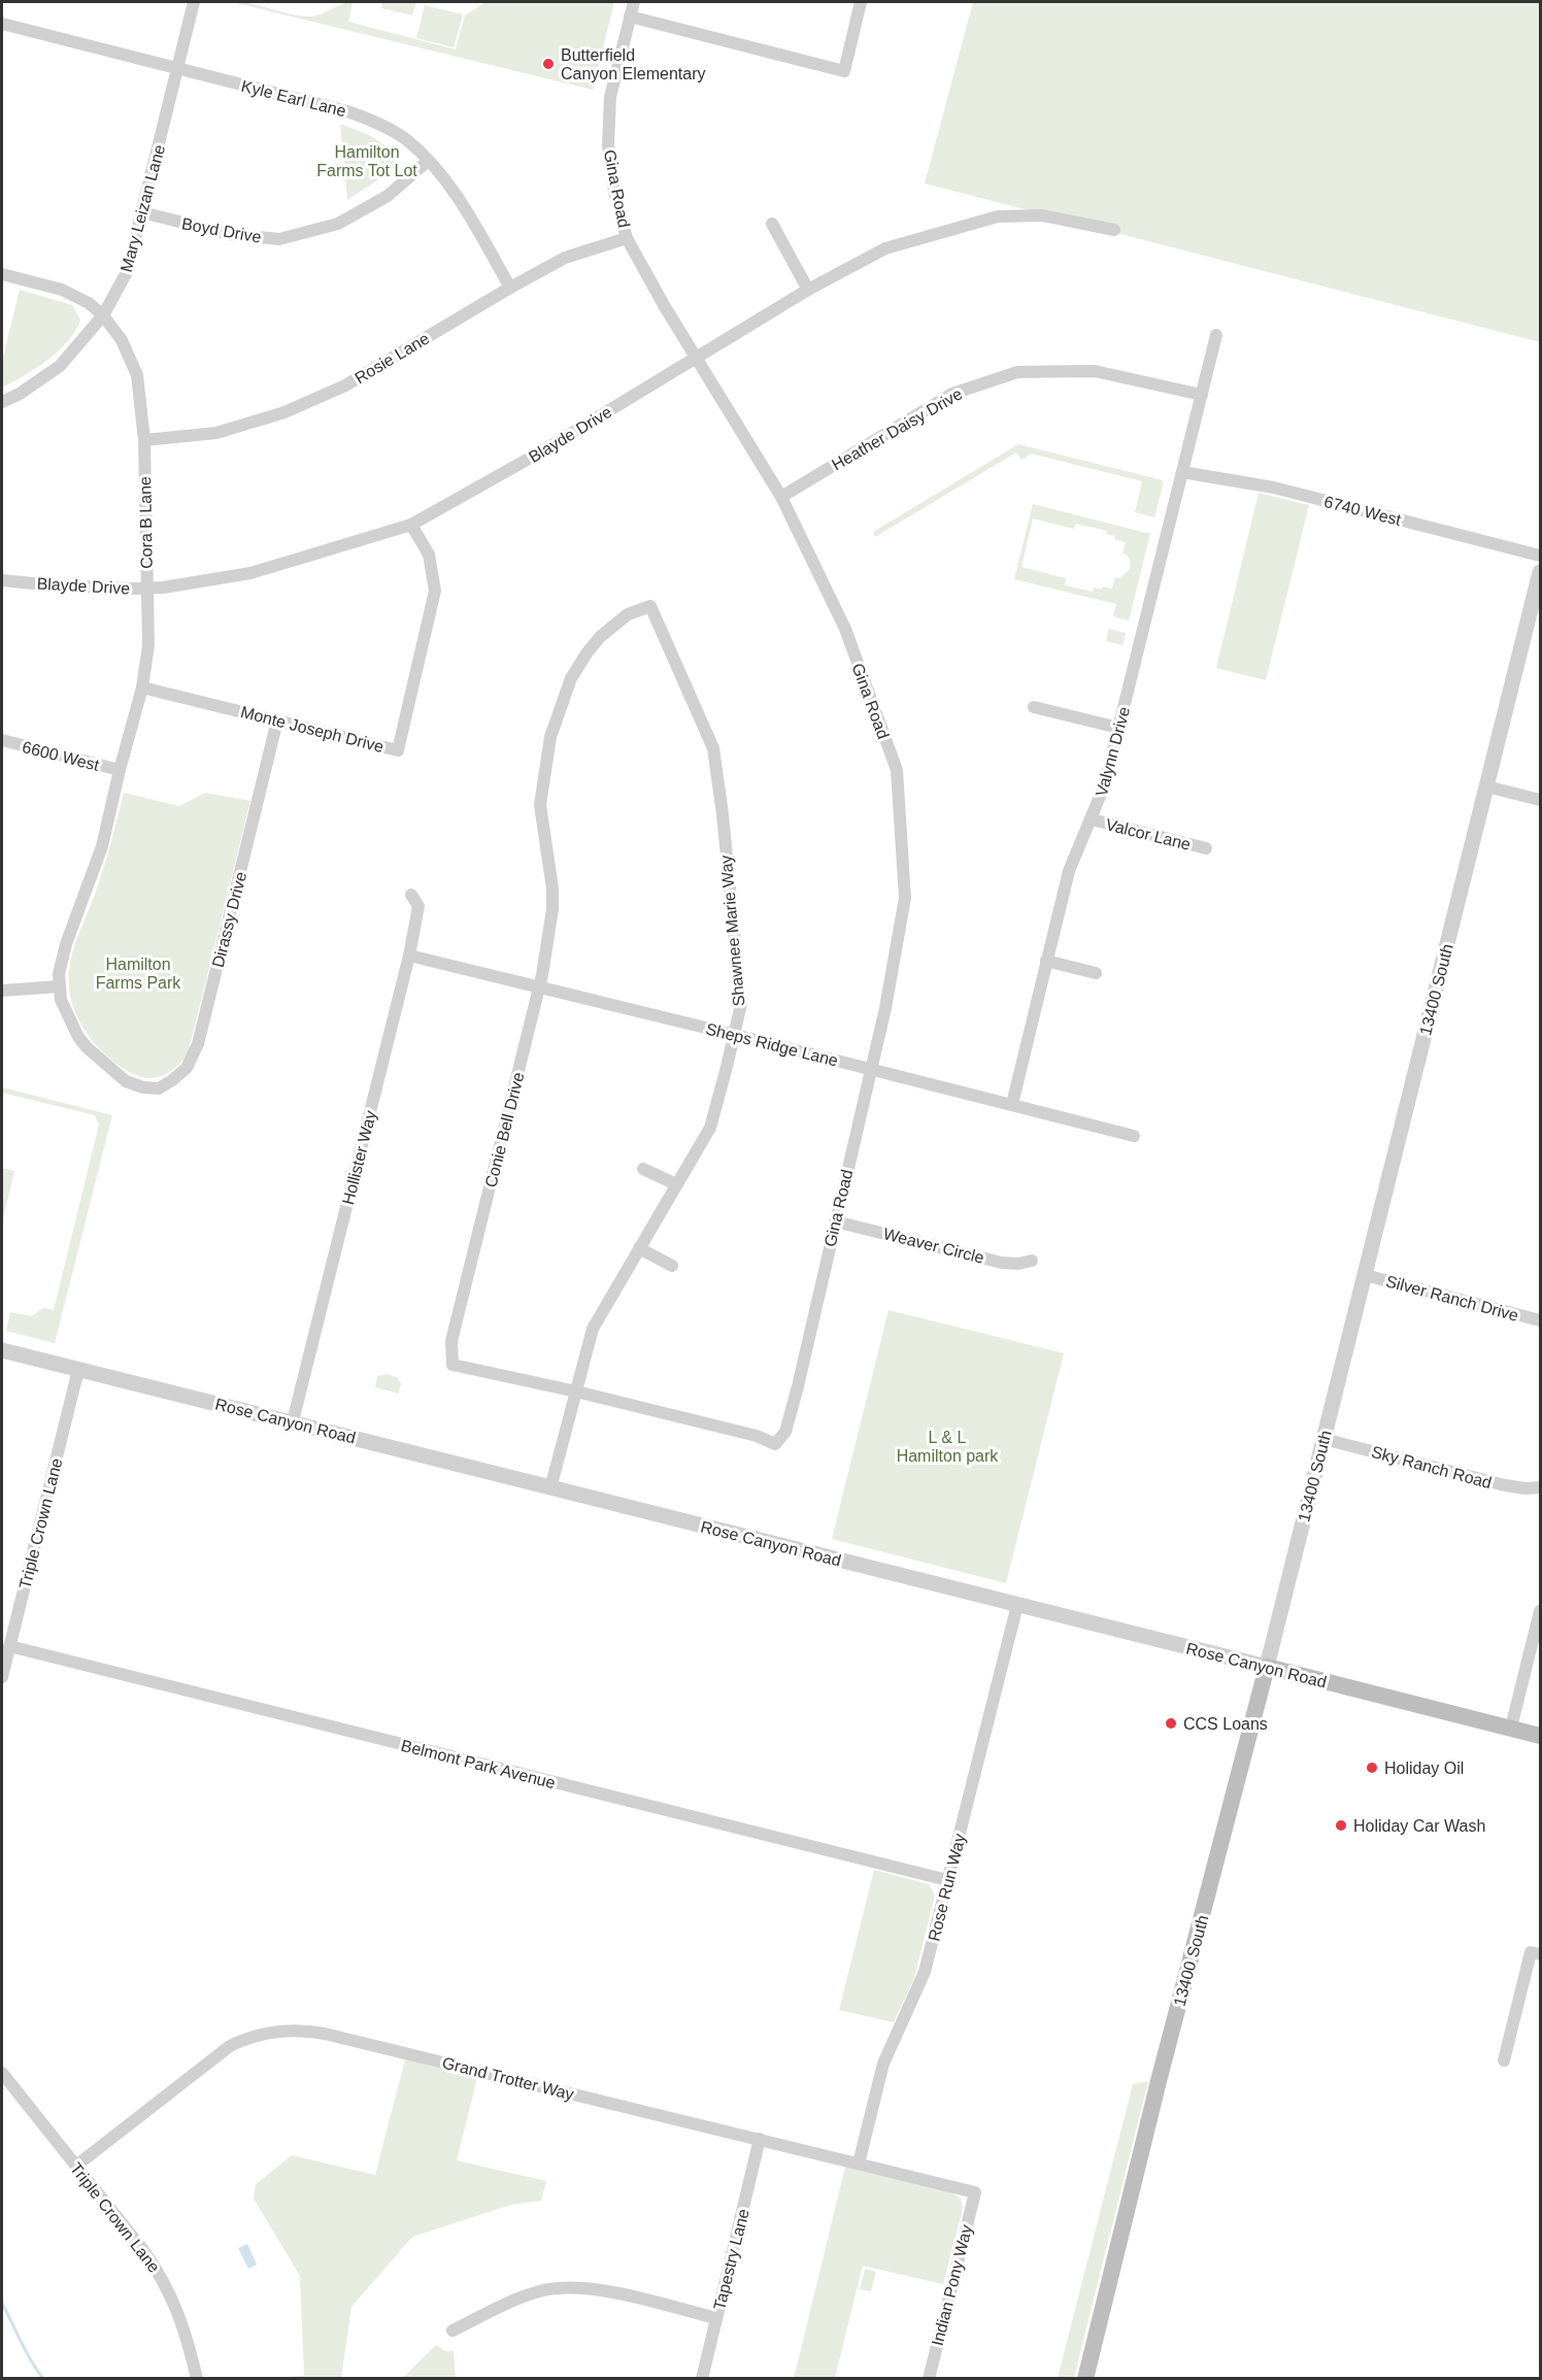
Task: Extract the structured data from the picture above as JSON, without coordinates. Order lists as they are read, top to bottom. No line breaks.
{"streets":{"main road":["13400 South","Rose Canyon Road"],"street":["Kyle Earl Lane","Gina Road","Mary Leizan Lane","Boyd Drive","Rosie Lane","Heather Daisy Drive","Blayde Drive","6740 West","Cora B Lane","Monte Joseph Drive","Valynn Drive","6600 West","Valcor Lane","Dirassy Drive","Shawnee Marie Way","Sheps Ridge Lane","Conie Bell Drive","Hollister Way","Weaver Circle","Silver Ranch Drive","Sky Ranch Road","Triple Crown Lane","Belmont Park Avenue","Rose Run Way","Grand Trotter Way","Tapestry Lane","Indian Pony Way"]},"crossings":[["Kyle Earl Lane","Mary Leizan Lane"],["Kyle Earl Lane","Boyd Drive"],["Kyle Earl Lane","Rosie Lane"],["Gina Road","Rosie Lane"],["Gina Road","Heather Daisy Drive"],["Gina Road","Blayde Drive"],["Gina Road","Sheps Ridge Lane"],["Gina Road","Conie Bell Drive"],["Gina Road","Weaver Circle"],["Mary Leizan Lane","Boyd Drive"],["Mary Leizan Lane","Cora B Lane"],["Rosie Lane","Cora B Lane"],["Heather Daisy Drive","Valynn Drive"],["Blayde Drive","Cora B Lane"],["Blayde Drive","Monte Joseph Drive"],["6740 West","Valynn Drive"],["Cora B Lane","Monte Joseph Drive"],["Cora B Lane","6600 West"],["Cora B Lane","Dirassy Drive"],["Monte Joseph Drive","Dirassy Drive"],["Valynn Drive","Valcor Lane"],["Valynn Drive","Sheps Ridge Lane"],["Shawnee Marie Way","Sheps Ridge Lane"],["Shawnee Marie Way","Conie Bell Drive"],["Shawnee Marie Way","Rose Canyon Road"],["13400 South","Silver Ranch Drive"],["13400 South","Rose Canyon Road"],["13400 South","Sky Ranch Road"],["Sheps Ridge Lane","Conie Bell Drive"],["Sheps Ridge Lane","Hollister Way"],["Hollister Way","Rose Canyon Road"],["Rose Canyon Road","Triple Crown Lane"],["Rose Canyon Road","Rose Run Way"],["Triple Crown Lane","Belmont Park Avenue"],["Triple Crown Lane","Grand Trotter Way"],["Belmont Park Avenue","Rose Run Way"],["Rose Run Way","Grand Trotter Way"],["Grand Trotter Way","Tapestry Lane"],["Grand Trotter Way","Indian Pony Way"]],"parks":["Hamilton Farms Tot Lot","Hamilton Farms Park","L & L Hamilton park"],"places":["Butterfield Canyon Elementary","CCS Loans","Holiday Oil","Holiday Car Wash"]}
